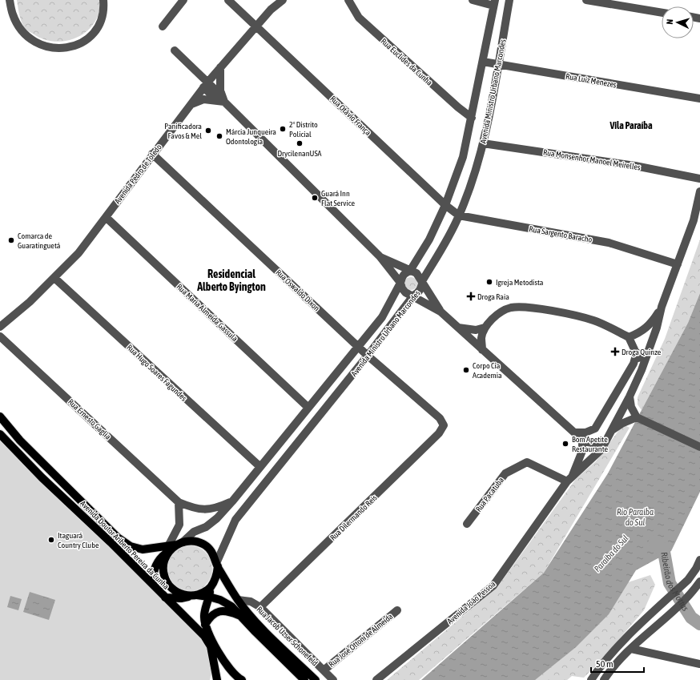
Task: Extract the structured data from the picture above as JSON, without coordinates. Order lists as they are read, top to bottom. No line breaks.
{"streets":{"main road":["Avenida Doutor Ariberto Pereira da Cunha"],"street":["Rua Euclides da Cunha","Rua Luiz Menezes","Avenida Ministro Urbano Marcondes","Rua Otávio França","Rua Monsenhor Manoel Meirelles","Avenida Pedro de Toledo","Rua Sargento Baracho","Rua Oswaldo Dixon","Rua Maria Almeida Gassula","Rua Hugo Soares Fagundes","Rua Ernesto Gaglia","Rua Pacatuba","Rua Dilermando Reis","Avenida João Pessoa","Rua Jacob Uzser Schonefeld","Rua José Ottoni de Almeida"]},"crossings":[["Rua Euclides da Cunha","Avenida Ministro Urbano Marcondes"],["Rua Luiz Menezes","Avenida Ministro Urbano Marcondes"],["Avenida Ministro Urbano Marcondes","Rua Otávio França"],["Avenida Ministro Urbano Marcondes","Rua Monsenhor Manoel Meirelles"],["Avenida Ministro Urbano Marcondes","Rua Sargento Baracho"],["Avenida Ministro Urbano Marcondes","Rua Oswaldo Dixon"],["Avenida Ministro Urbano Marcondes","Rua Maria Almeida Gassula"],["Avenida Ministro Urbano Marcondes","Rua Hugo Soares Fagundes"],["Avenida Ministro Urbano Marcondes","Avenida Doutor Ariberto Pereira da Cunha"],["Rua Otávio França","Avenida Pedro de Toledo"],["Rua Otávio França","Rua Sargento Baracho"],["Avenida Pedro de Toledo","Rua Oswaldo Dixon"],["Avenida Pedro de Toledo","Rua Maria Almeida Gassula"],["Avenida Pedro de Toledo","Rua Hugo Soares Fagundes"],["Rua Oswaldo Dixon","Rua Dilermando Reis"],["Rua Pacatuba","Avenida João Pessoa"],["Rua Dilermando Reis","Rua Jacob Uzser Schonefeld"],["Rua Jacob Uzser Schonefeld","Rua José Ottoni de Almeida"]],"districts":["Vila Paraíba","Residencial Alberto Byington"],"water":["Rio Paraíba do Sul","Paraiba do Sul","Ribeirão dos Mottas"],"places":{"other":["2º Distrito Policial","Panificadora Favos & Mel","Márcia Junqueira Odontologia","DrycilenanUSA","Guará Inn Flat Service","Comarca de Guaratinguetá","Igreja Metodista","Corpo Cia Academia","Bom Apetite Restaurante","Itaguará Country Clube"],"health":["Droga Raia","Droga Quinze"]},"scale_bar":"50 m","north":"left"}
